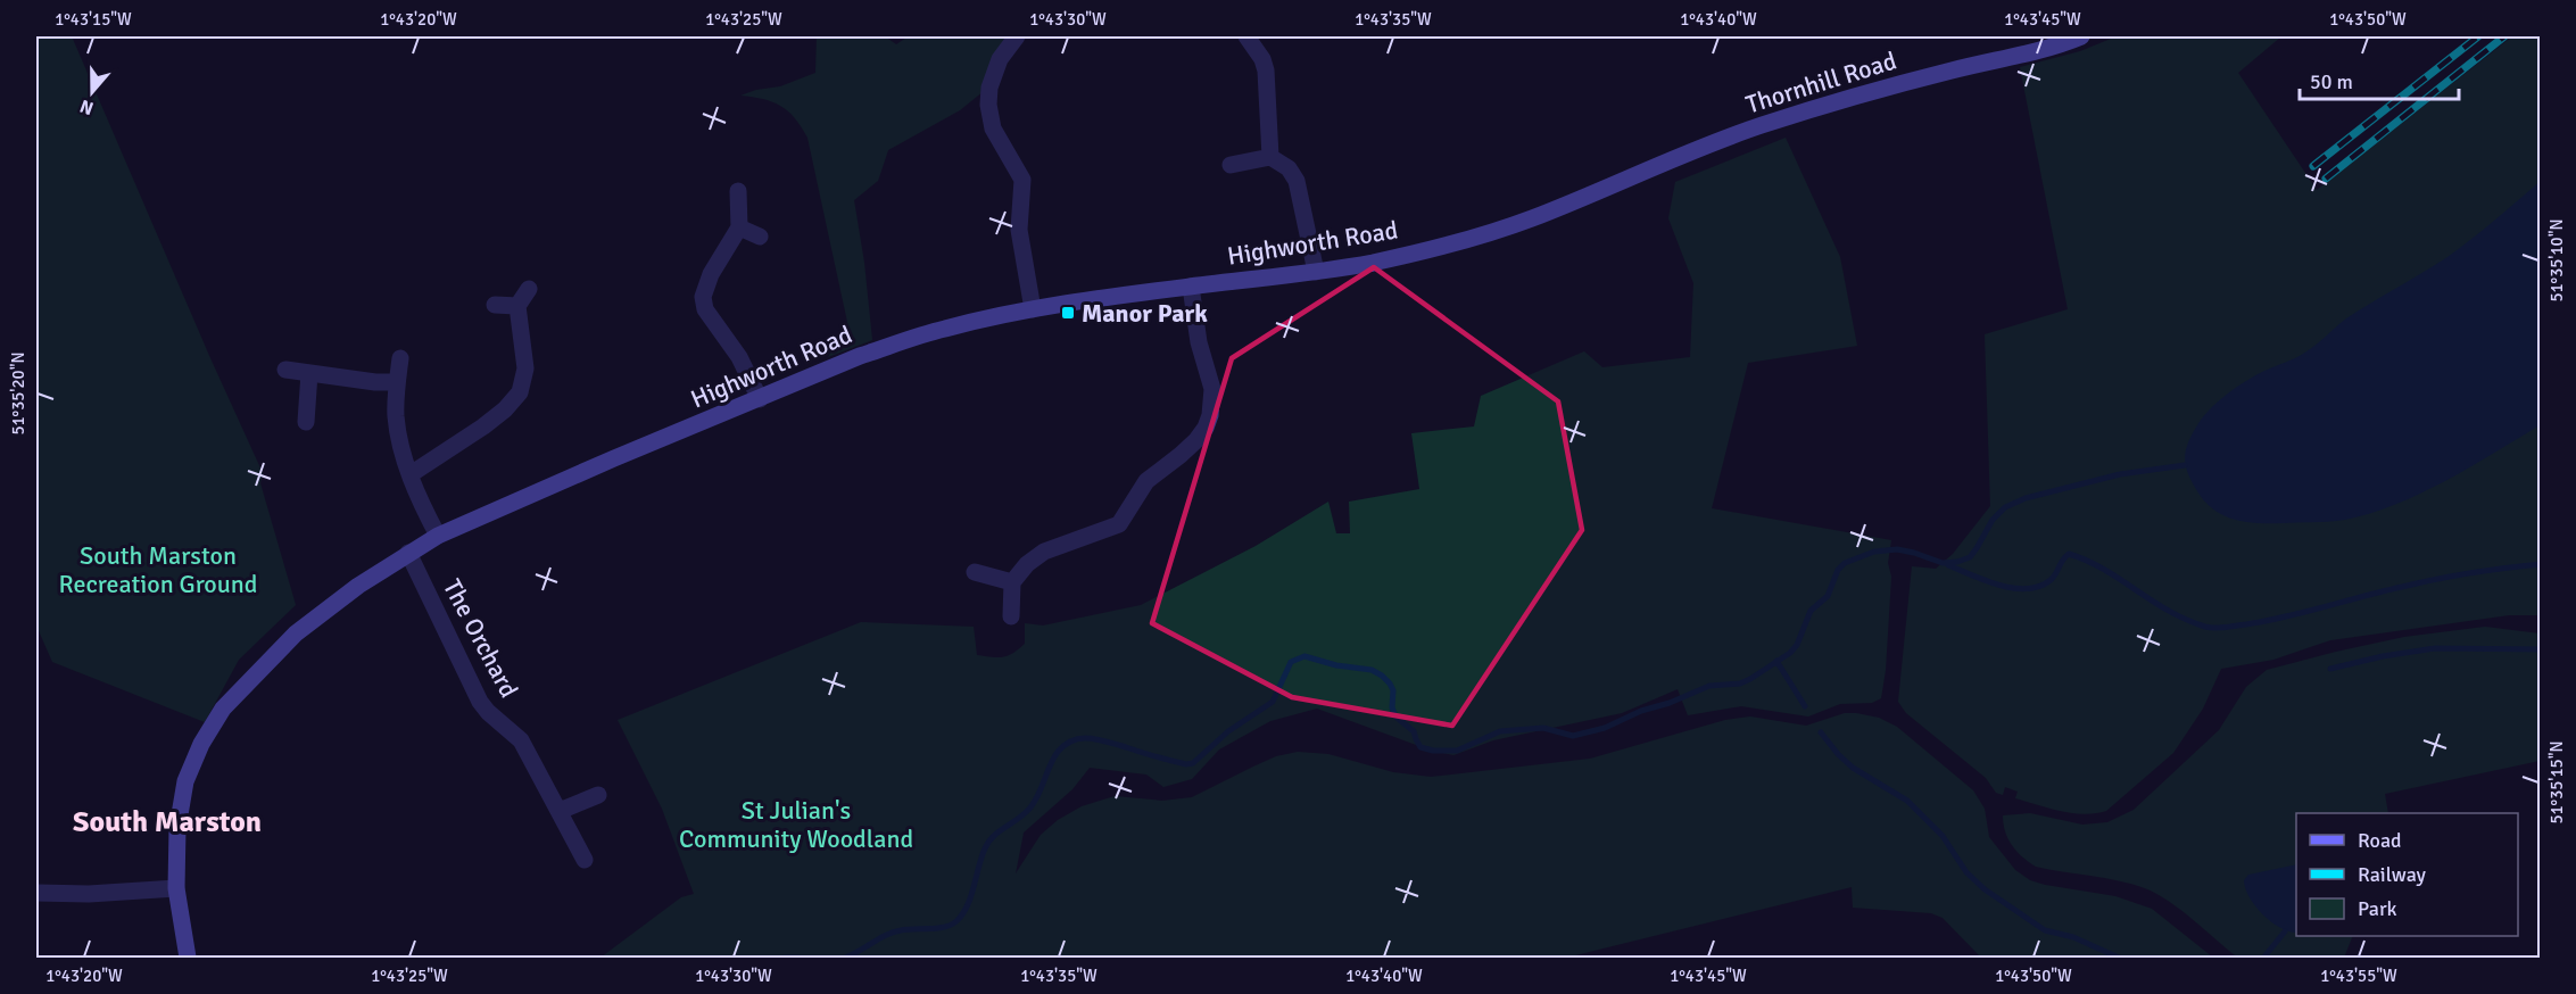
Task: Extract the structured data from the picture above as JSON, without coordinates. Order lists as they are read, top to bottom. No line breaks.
{"streets":{"street":["Thornhill Road","Highworth Road","The Orchard"]},"crossings":[["Thornhill Road","Highworth Road"],["Highworth Road","The Orchard"]],"districts":["South Marston"],"parks":["South Marston Recreation Ground","St Julian's Community Woodland"],"places":{"transit":["Manor Park"]},"legend":["Road","Railway","Park"],"scale_bar":"50 m","north":"bottom","coordinates":["1°43'15\"W","1°43'20\"W","1°43'25\"W","1°43'30\"W","1°43'35\"W","1°43'40\"W","1°43'45\"W","1°43'50\"W","51°35'10\"N","51°35'20\"N","51°35'15\"N","1°43'55\"W"]}
